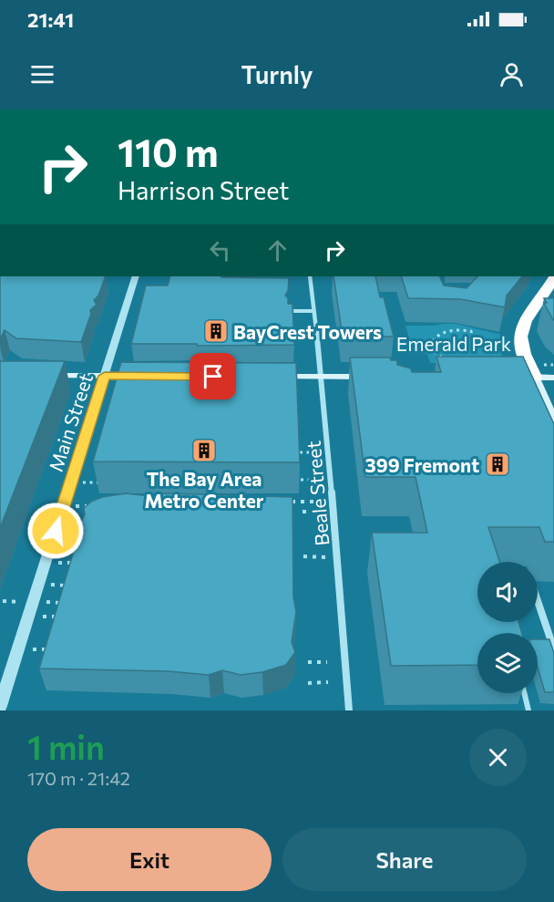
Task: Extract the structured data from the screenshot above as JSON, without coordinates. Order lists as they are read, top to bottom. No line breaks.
{"streets":{"street":["Main Street","Beale Street"]},"parks":["Emerald Park"],"places":{"building":["BayCrest Towers","The Bay Area Metro Center","399 Fremont"]},"page":{"status":"21:41","header":"Turnly","turn":["110 m","Harrison Street"],"heading":["1 min","170 m · 21:42"],"buttons":["Exit","Share"]}}
